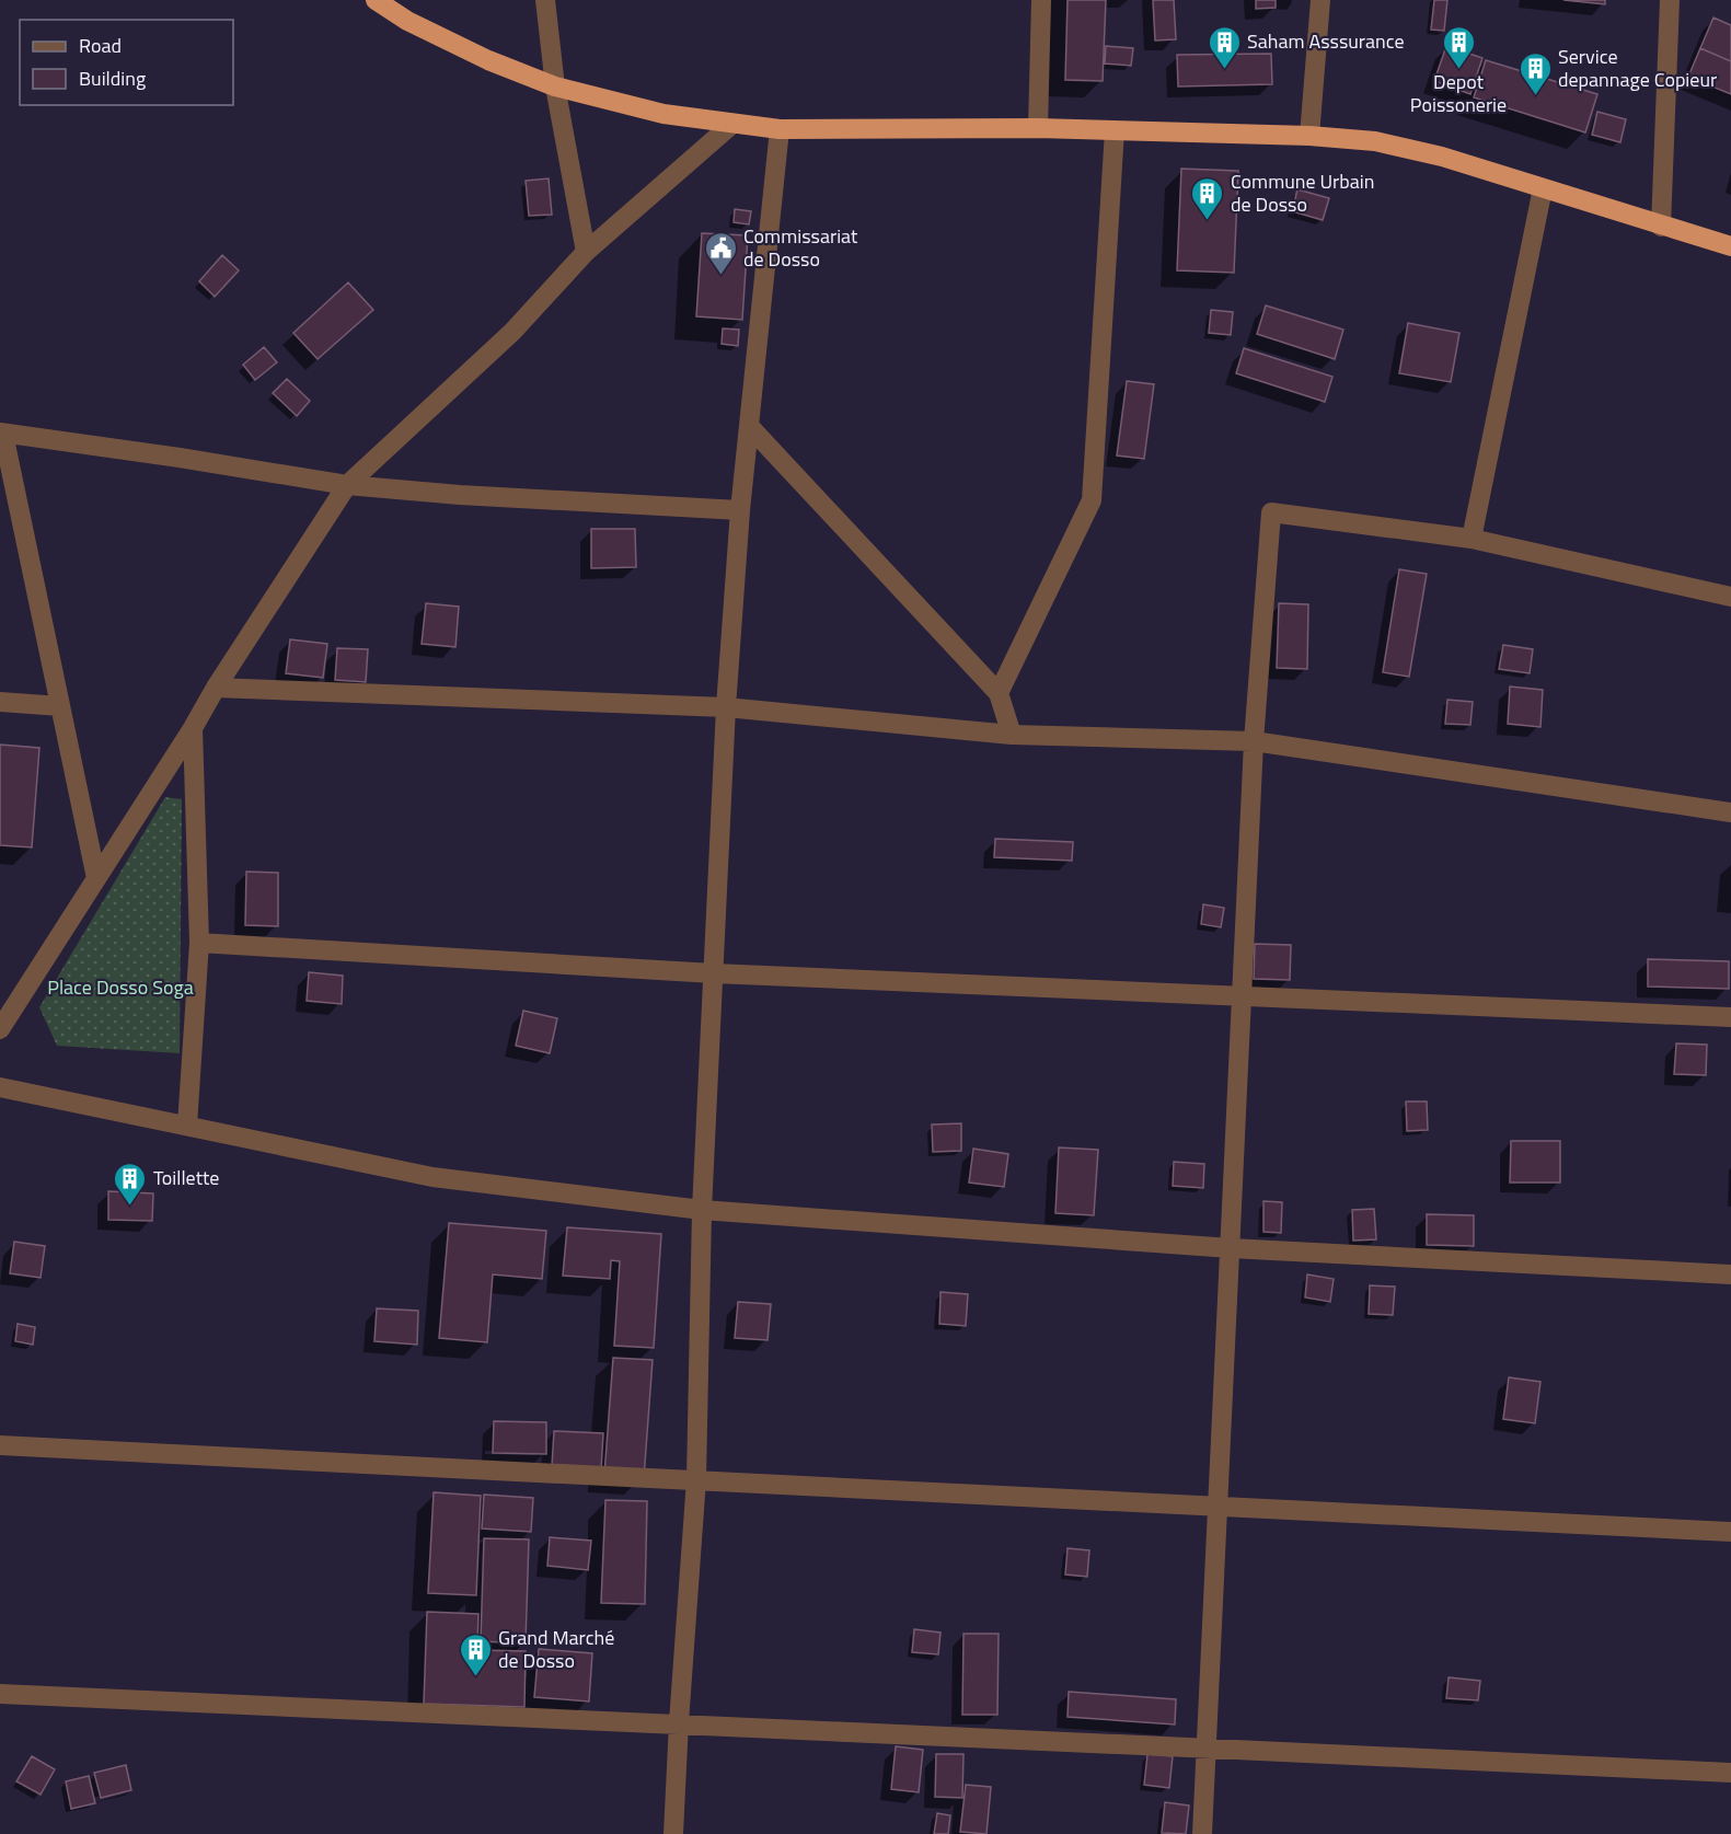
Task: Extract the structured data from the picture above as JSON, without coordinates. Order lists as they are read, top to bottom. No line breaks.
{"parks":["Place Dosso Soga"],"places":{"building":["Saham Asssurance","Depot Poissonerie","Service depannage Copieur","Commune Urbain de Dosso","Toillette","Grand Marché de Dosso"],"public building":["Commissariat de Dosso"]},"legend":["Road","Building"]}
